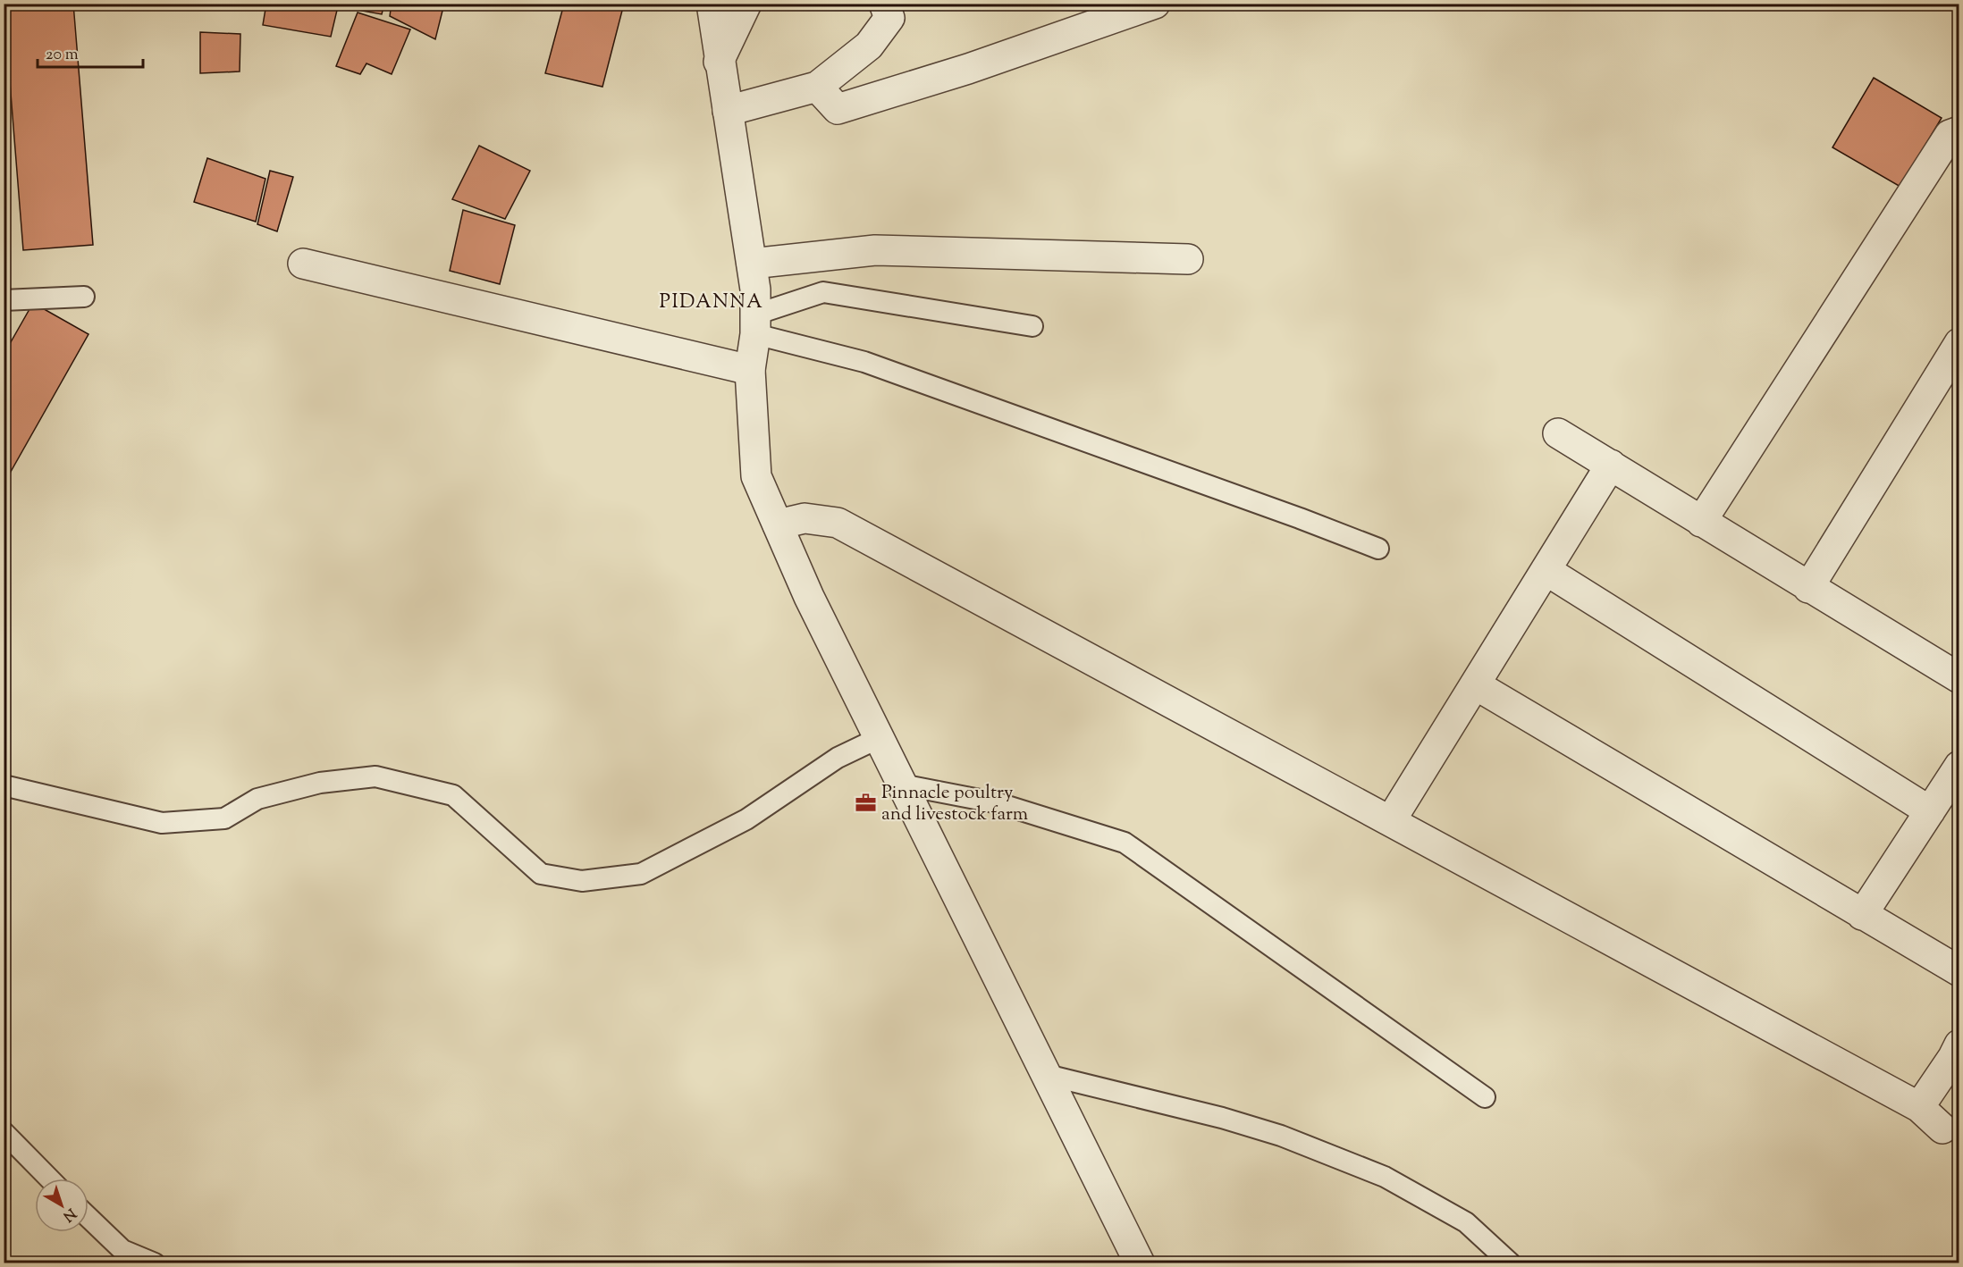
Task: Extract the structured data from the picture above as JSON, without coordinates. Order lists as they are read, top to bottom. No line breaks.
{"districts":["PIDANNA"],"places":{"office":["Pinnacle poultry and livestock farm"]},"scale_bar":"20 m","north":"bottom right"}
